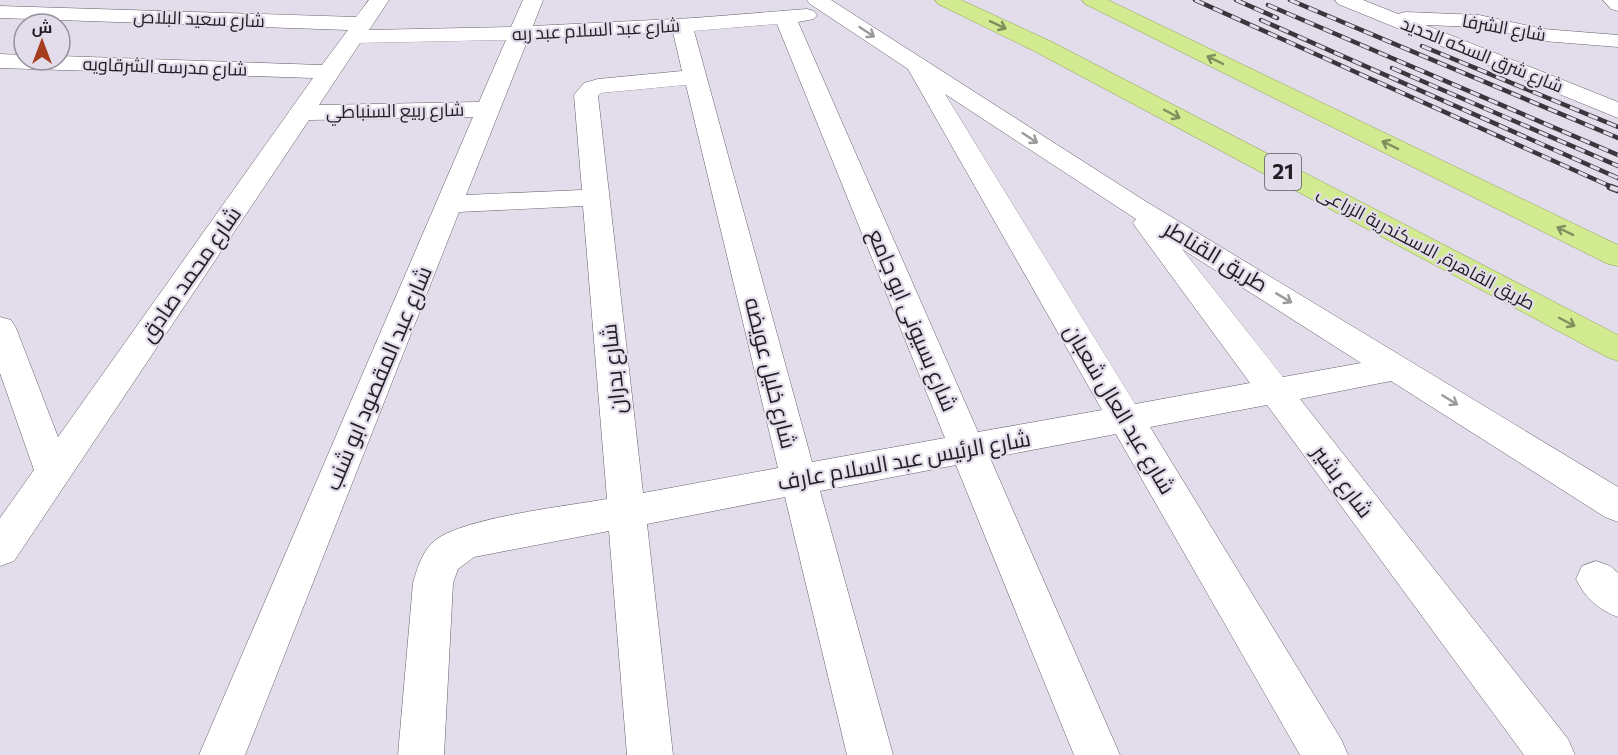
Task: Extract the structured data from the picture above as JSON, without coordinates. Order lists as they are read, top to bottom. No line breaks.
{"streets":{"highway":["21","طريق القاهرة, الاسكندرية الزراعى"],"street":["شارع سعيد البلاص","شارع الشرفا","شارع عبد السلام عبد ربه","شارع شرق السكه الحديد","شارع مدرسه الشرقاويه","شارع ربيع السنباطي","طريق القناطر","شارع محمد صادق","شارع بسيونى ابو جامع","شارع بدران","شارع خليل عويضه","شارع عبد المقصود ابو شنب","شارع عبد العال شعبان","شارع الرئيس عبد السلام عارف","شارع بشير"]},"crossings":[["شارع سعيد البلاص","شارع عبد السلام عبد ربه"],["شارع سعيد البلاص","شارع محمد صادق"],["شارع الشرفا","شارع شرق السكه الحديد"],["شارع عبد السلام عبد ربه","طريق القناطر"],["شارع عبد السلام عبد ربه","شارع محمد صادق"],["شارع عبد السلام عبد ربه","شارع بسيونى ابو جامع"],["شارع عبد السلام عبد ربه","شارع خليل عويضه"],["شارع عبد السلام عبد ربه","شارع عبد المقصود ابو شنب"],["شارع مدرسه الشرقاويه","شارع محمد صادق"],["شارع ربيع السنباطي","شارع محمد صادق"],["شارع ربيع السنباطي","شارع عبد المقصود ابو شنب"],["طريق القناطر","شارع عبد العال شعبان"],["طريق القناطر","شارع الرئيس عبد السلام عارف"],["طريق القناطر","شارع بشير"],["شارع بسيونى ابو جامع","شارع الرئيس عبد السلام عارف"],["شارع بدران","شارع خليل عويضه"],["شارع بدران","شارع الرئيس عبد السلام عارف"],["شارع خليل عويضه","شارع الرئيس عبد السلام عارف"],["شارع عبد العال شعبان","شارع الرئيس عبد السلام عارف"],["شارع الرئيس عبد السلام عارف","شارع بشير"]],"one_way":["طريق القناطر"],"north":"top"}
